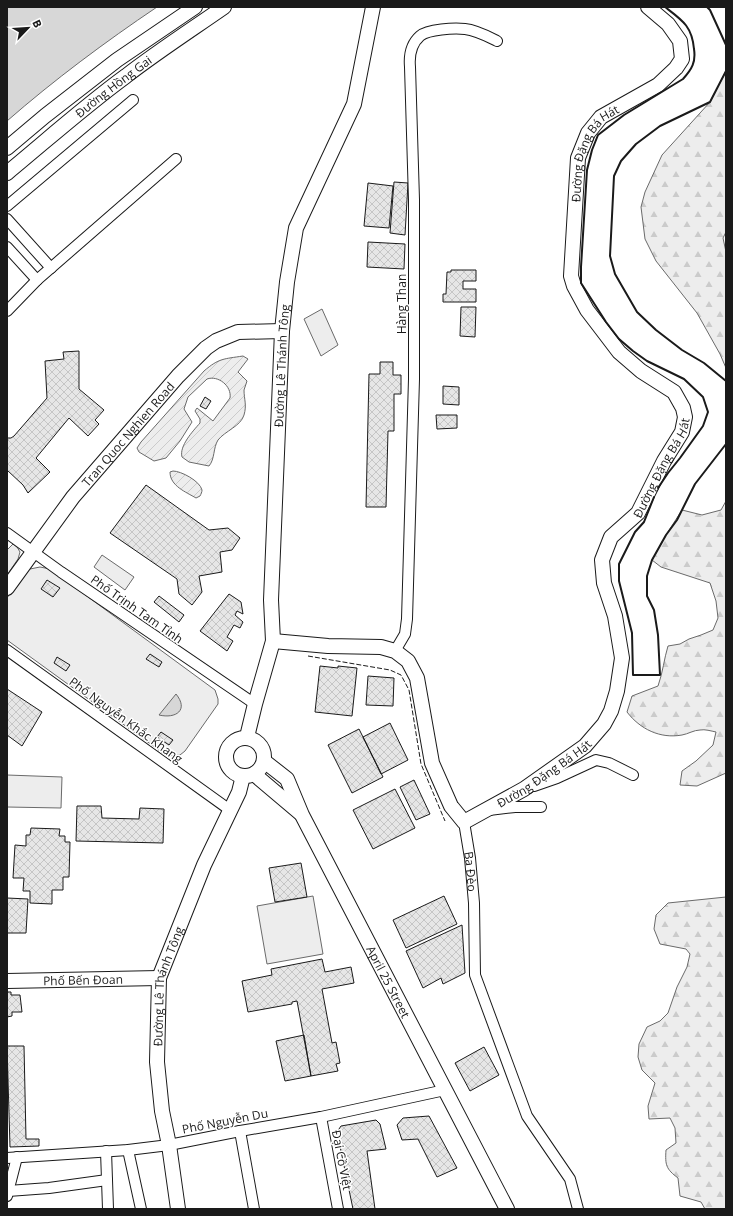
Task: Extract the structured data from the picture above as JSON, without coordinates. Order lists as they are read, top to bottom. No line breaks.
{"streets":{"street":["Đường Hồng Gai","Đường Đặng Bá Hát","Hàng Than","Đường Lê Thánh Tông","Tran Quoc Nghien Road","Phố Trịnh Tam Tỉnh","Phố Nguyễn Khắc Khang","Ba Đèo","Phố Bến Đoan","April 25 Street","Phố Nguyễn Du","Đại Cồ Việt"]},"crossings":[["Đường Đặng Bá Hát","Ba Đèo"],["Hàng Than","Ba Đèo"],["Đường Lê Thánh Tông","Tran Quoc Nghien Road"],["Đường Lê Thánh Tông","Phố Trịnh Tam Tỉnh"],["Đường Lê Thánh Tông","Phố Nguyễn Khắc Khang"],["Đường Lê Thánh Tông","Ba Đèo"],["Đường Lê Thánh Tông","Phố Bến Đoan"],["Đường Lê Thánh Tông","April 25 Street"],["Đường Lê Thánh Tông","Phố Nguyễn Du"],["Tran Quoc Nghien Road","Phố Trịnh Tam Tỉnh"],["April 25 Street","Phố Nguyễn Du"],["Phố Nguyễn Du","Đại Cồ Việt"]],"north":"top right"}
